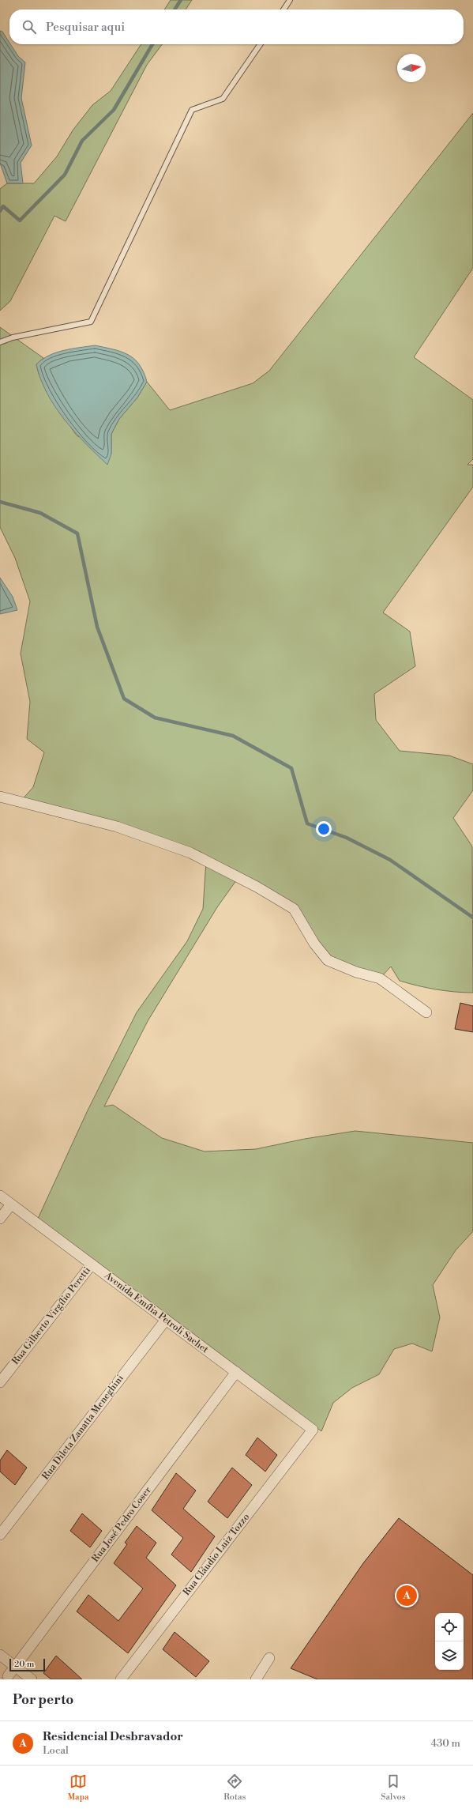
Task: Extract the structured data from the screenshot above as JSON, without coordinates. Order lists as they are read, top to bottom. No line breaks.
{"streets":{"street":["Avenida Emília Petroli Sachet","Rua Gilberto Virgílio Peretti","Rua Dileta Zanatta Meneghini","Rua José Pedro Coser","Rua Cláudio Luiz Tozzo"]},"crossings":[["Avenida Emília Petroli Sachet","Rua Gilberto Virgílio Peretti"],["Avenida Emília Petroli Sachet","Rua Dileta Zanatta Meneghini"],["Avenida Emília Petroli Sachet","Rua José Pedro Coser"],["Avenida Emília Petroli Sachet","Rua Cláudio Luiz Tozzo"]],"scale_bar":"20 m","north":"right","page":{"search":"Pesquisar aqui","pins":"A","scale":"20 m","heading":"Por perto","list":[{"mark":"A","name":"Residencial Desbravador","note":"Local","value":"430 m"}],"nav":["Mapa","Rotas","Salvos"]}}
